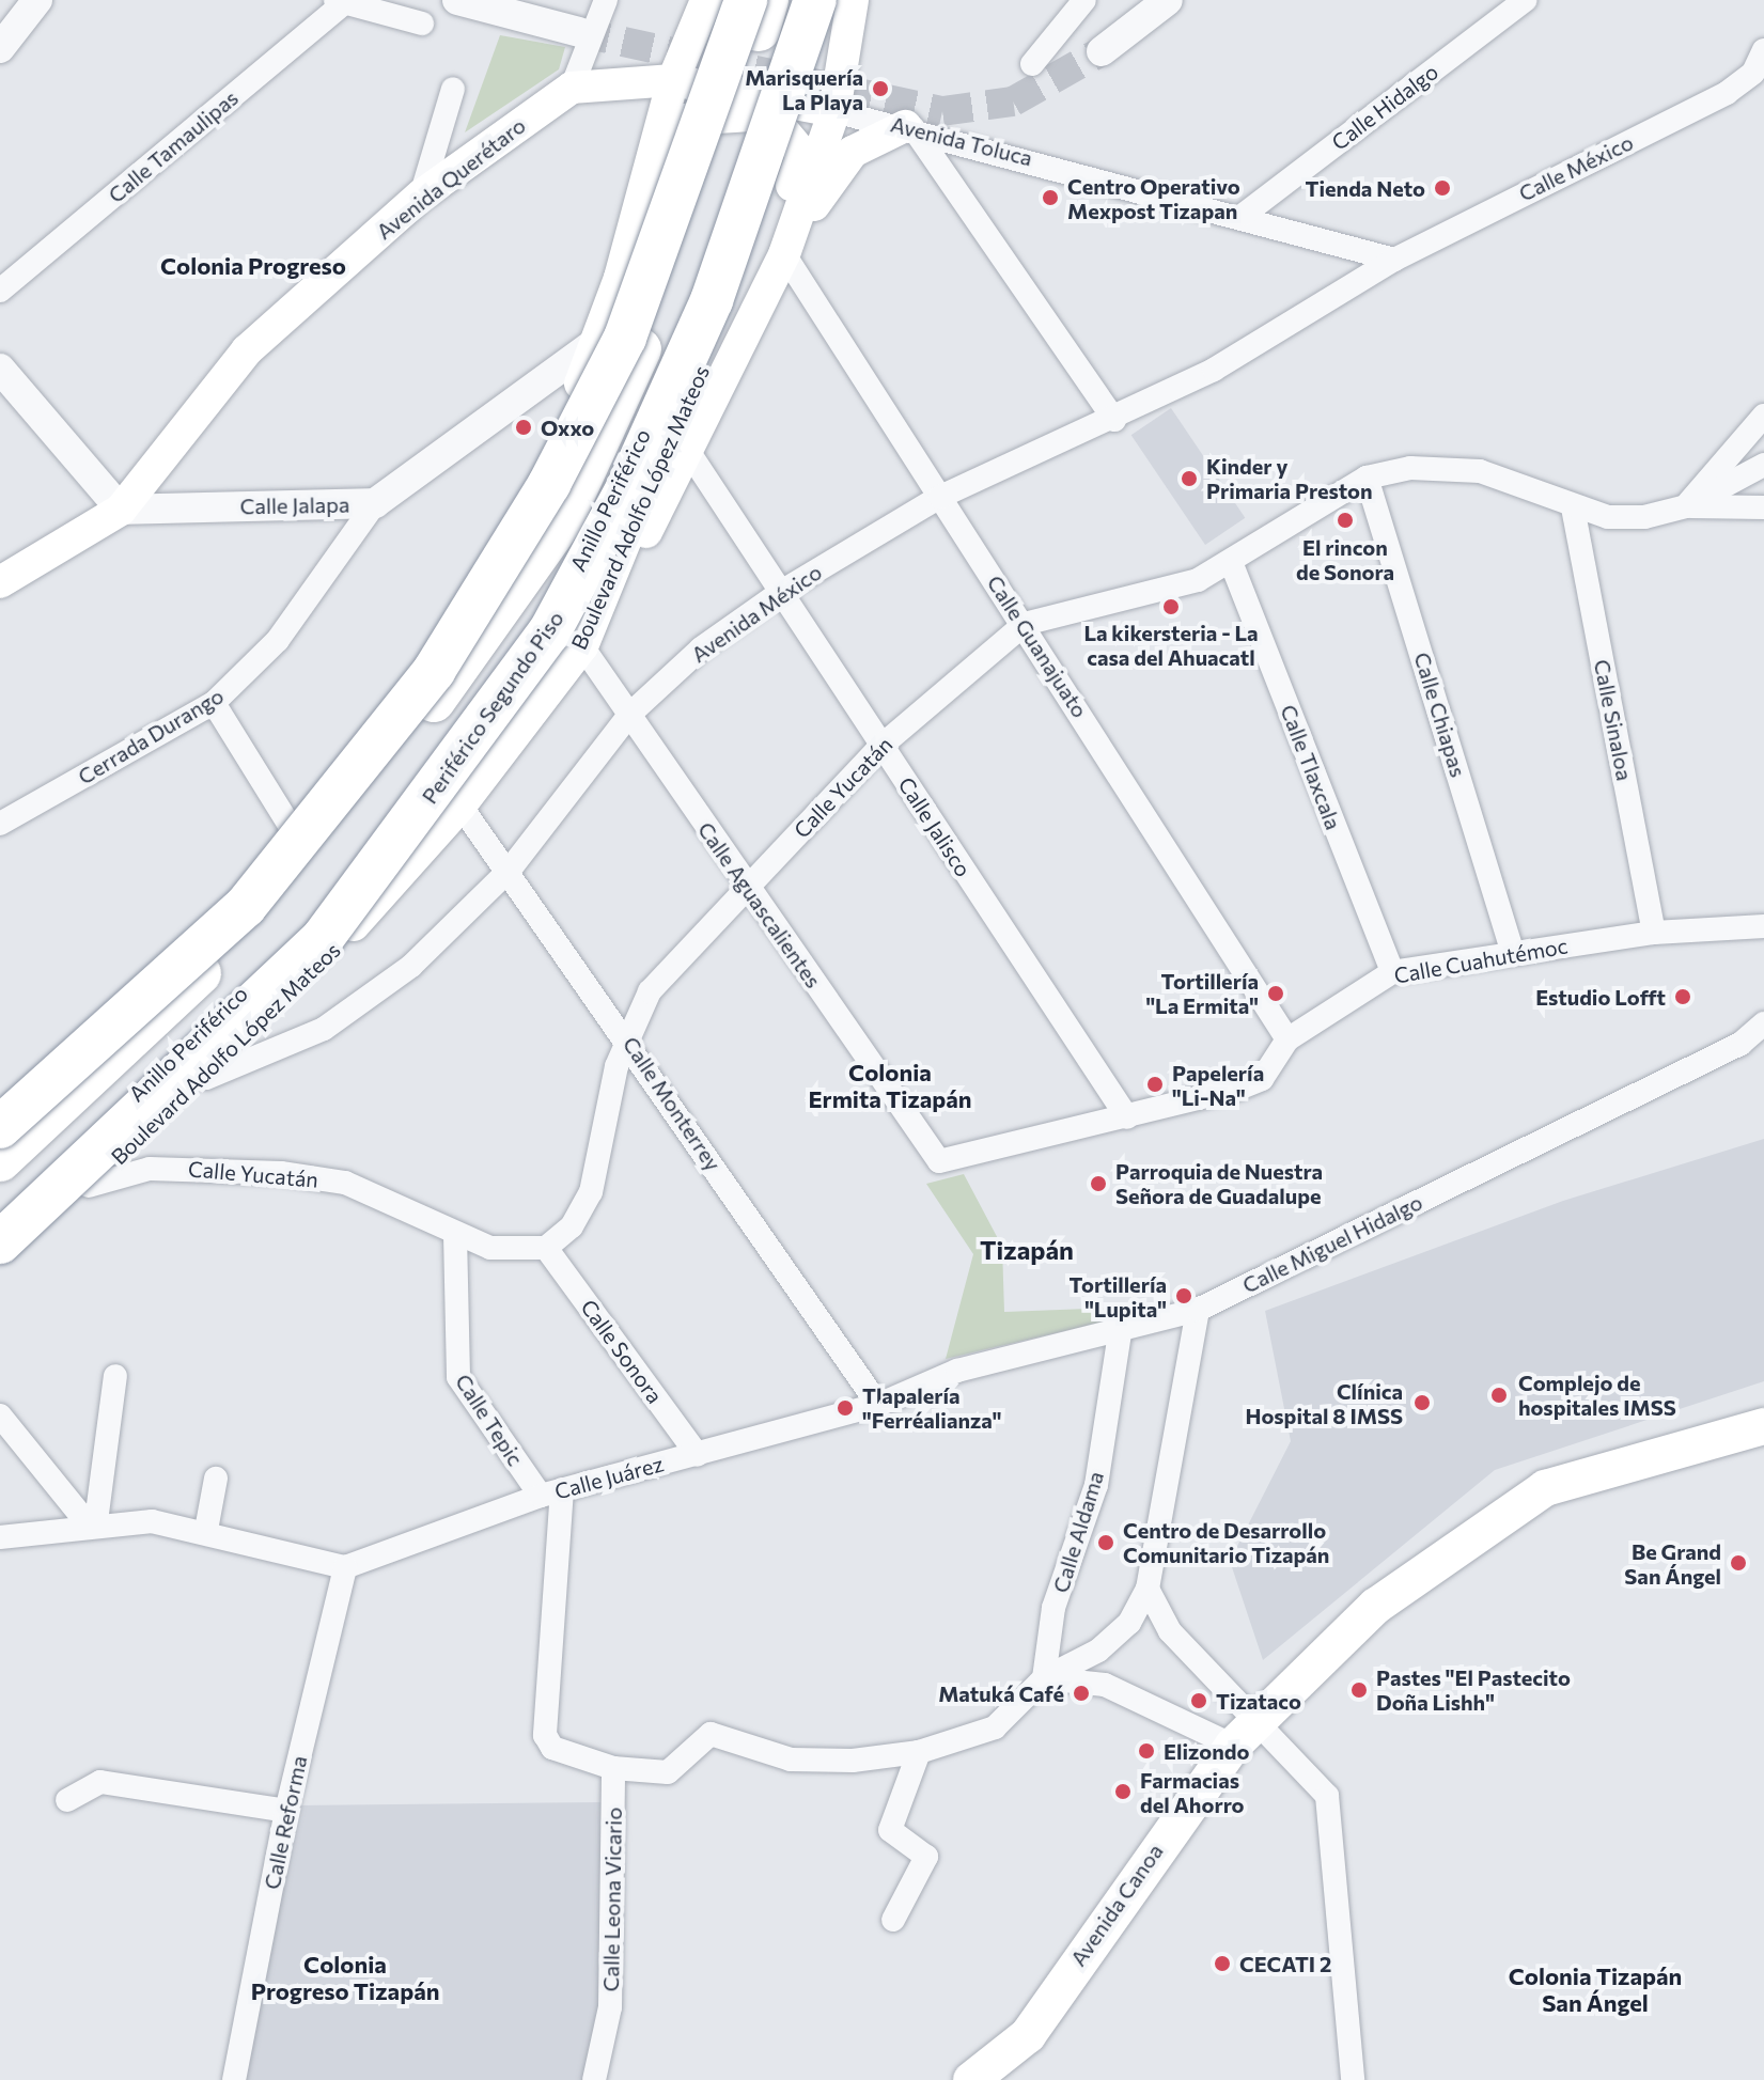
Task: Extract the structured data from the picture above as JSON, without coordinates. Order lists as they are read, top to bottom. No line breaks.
{"streets":{"highway":["Anillo Periférico","Periférico Segundo Piso"],"main road":["Avenida Toluca","Avenida Querétaro","Boulevard Adolfo López Mateos","Avenida Canoa"],"street":["Calle Hidalgo","Calle Tamaulipas","Calle México","Calle Jalapa","Avenida México","Calle Guanajuato","Calle Chiapas","Calle Sinaloa","Cerrada Durango","Calle Tlaxcala","Calle Yucatán","Calle Jalisco","Calle Aguascalientes","Calle Cuahutémoc","Calle Monterrey","Calle Miguel Hidalgo","Calle Sonora","Calle Tepic","Calle Juárez","Calle Aldama","Calle Reforma","Calle Leona Vicario"]},"crossings":[["Calle Hidalgo","Avenida Toluca"],["Avenida Toluca","Calle México"],["Avenida Toluca","Avenida México"],["Calle México","Avenida México"],["Avenida Querétaro","Calle Jalapa"],["Anillo Periférico","Boulevard Adolfo López Mateos"],["Calle Jalapa","Cerrada Durango"],["Boulevard Adolfo López Mateos","Avenida México"],["Boulevard Adolfo López Mateos","Calle Yucatán"],["Boulevard Adolfo López Mateos","Calle Aguascalientes"],["Boulevard Adolfo López Mateos","Calle Monterrey"],["Avenida México","Calle Guanajuato"],["Avenida México","Calle Jalisco"],["Avenida México","Calle Aguascalientes"],["Avenida México","Calle Monterrey"],["Calle Guanajuato","Calle Yucatán"],["Calle Guanajuato","Calle Cuahutémoc"],["Calle Chiapas","Calle Yucatán"],["Calle Chiapas","Calle Cuahutémoc"],["Calle Sinaloa","Calle Yucatán"],["Calle Sinaloa","Calle Cuahutémoc"],["Calle Tlaxcala","Calle Yucatán"],["Calle Tlaxcala","Calle Cuahutémoc"],["Calle Yucatán","Calle Jalisco"],["Calle Yucatán","Calle Aguascalientes"],["Calle Yucatán","Calle Monterrey"],["Calle Yucatán","Calle Sonora"],["Calle Yucatán","Calle Tepic"],["Calle Jalisco","Calle Cuahutémoc"],["Calle Aguascalientes","Calle Cuahutémoc"],["Calle Monterrey","Calle Miguel Hidalgo"],["Calle Monterrey","Calle Juárez"],["Calle Miguel Hidalgo","Calle Juárez"],["Calle Miguel Hidalgo","Calle Aldama"],["Calle Sonora","Calle Juárez"],["Calle Tepic","Calle Juárez"],["Calle Juárez","Calle Reforma"]],"districts":["Colonia Progreso","Colonia Ermita Tizapán","Tizapán","Colonia Progreso Tizapán","Colonia Tizapán San Ángel"],"places":["Marisquería La Playa","Tienda Neto","Centro Operativo Mexpost Tizapan","Oxxo","Kinder y Primaria Preston","El rincon de Sonora","La kikersteria - La casa del Ahuacatl","Tortillería \"La Ermita\"","Estudio Lofft","Papelería \"Li-Na\"","Parroquia de Nuestra Señora de Guadalupe","Tortillería \"Lupita\"","Complejo de hospitales IMSS","Clínica Hospital 8 IMSS","Tlapalería \"Ferréalianza\"","Centro de Desarrollo Comunitario Tizapán","Be Grand San Ángel","Pastes \"El Pastecito Doña Lishh\"","Matuká Café","Tizataco","Elizondo","Farmacias del Ahorro","CECATI 2"]}
